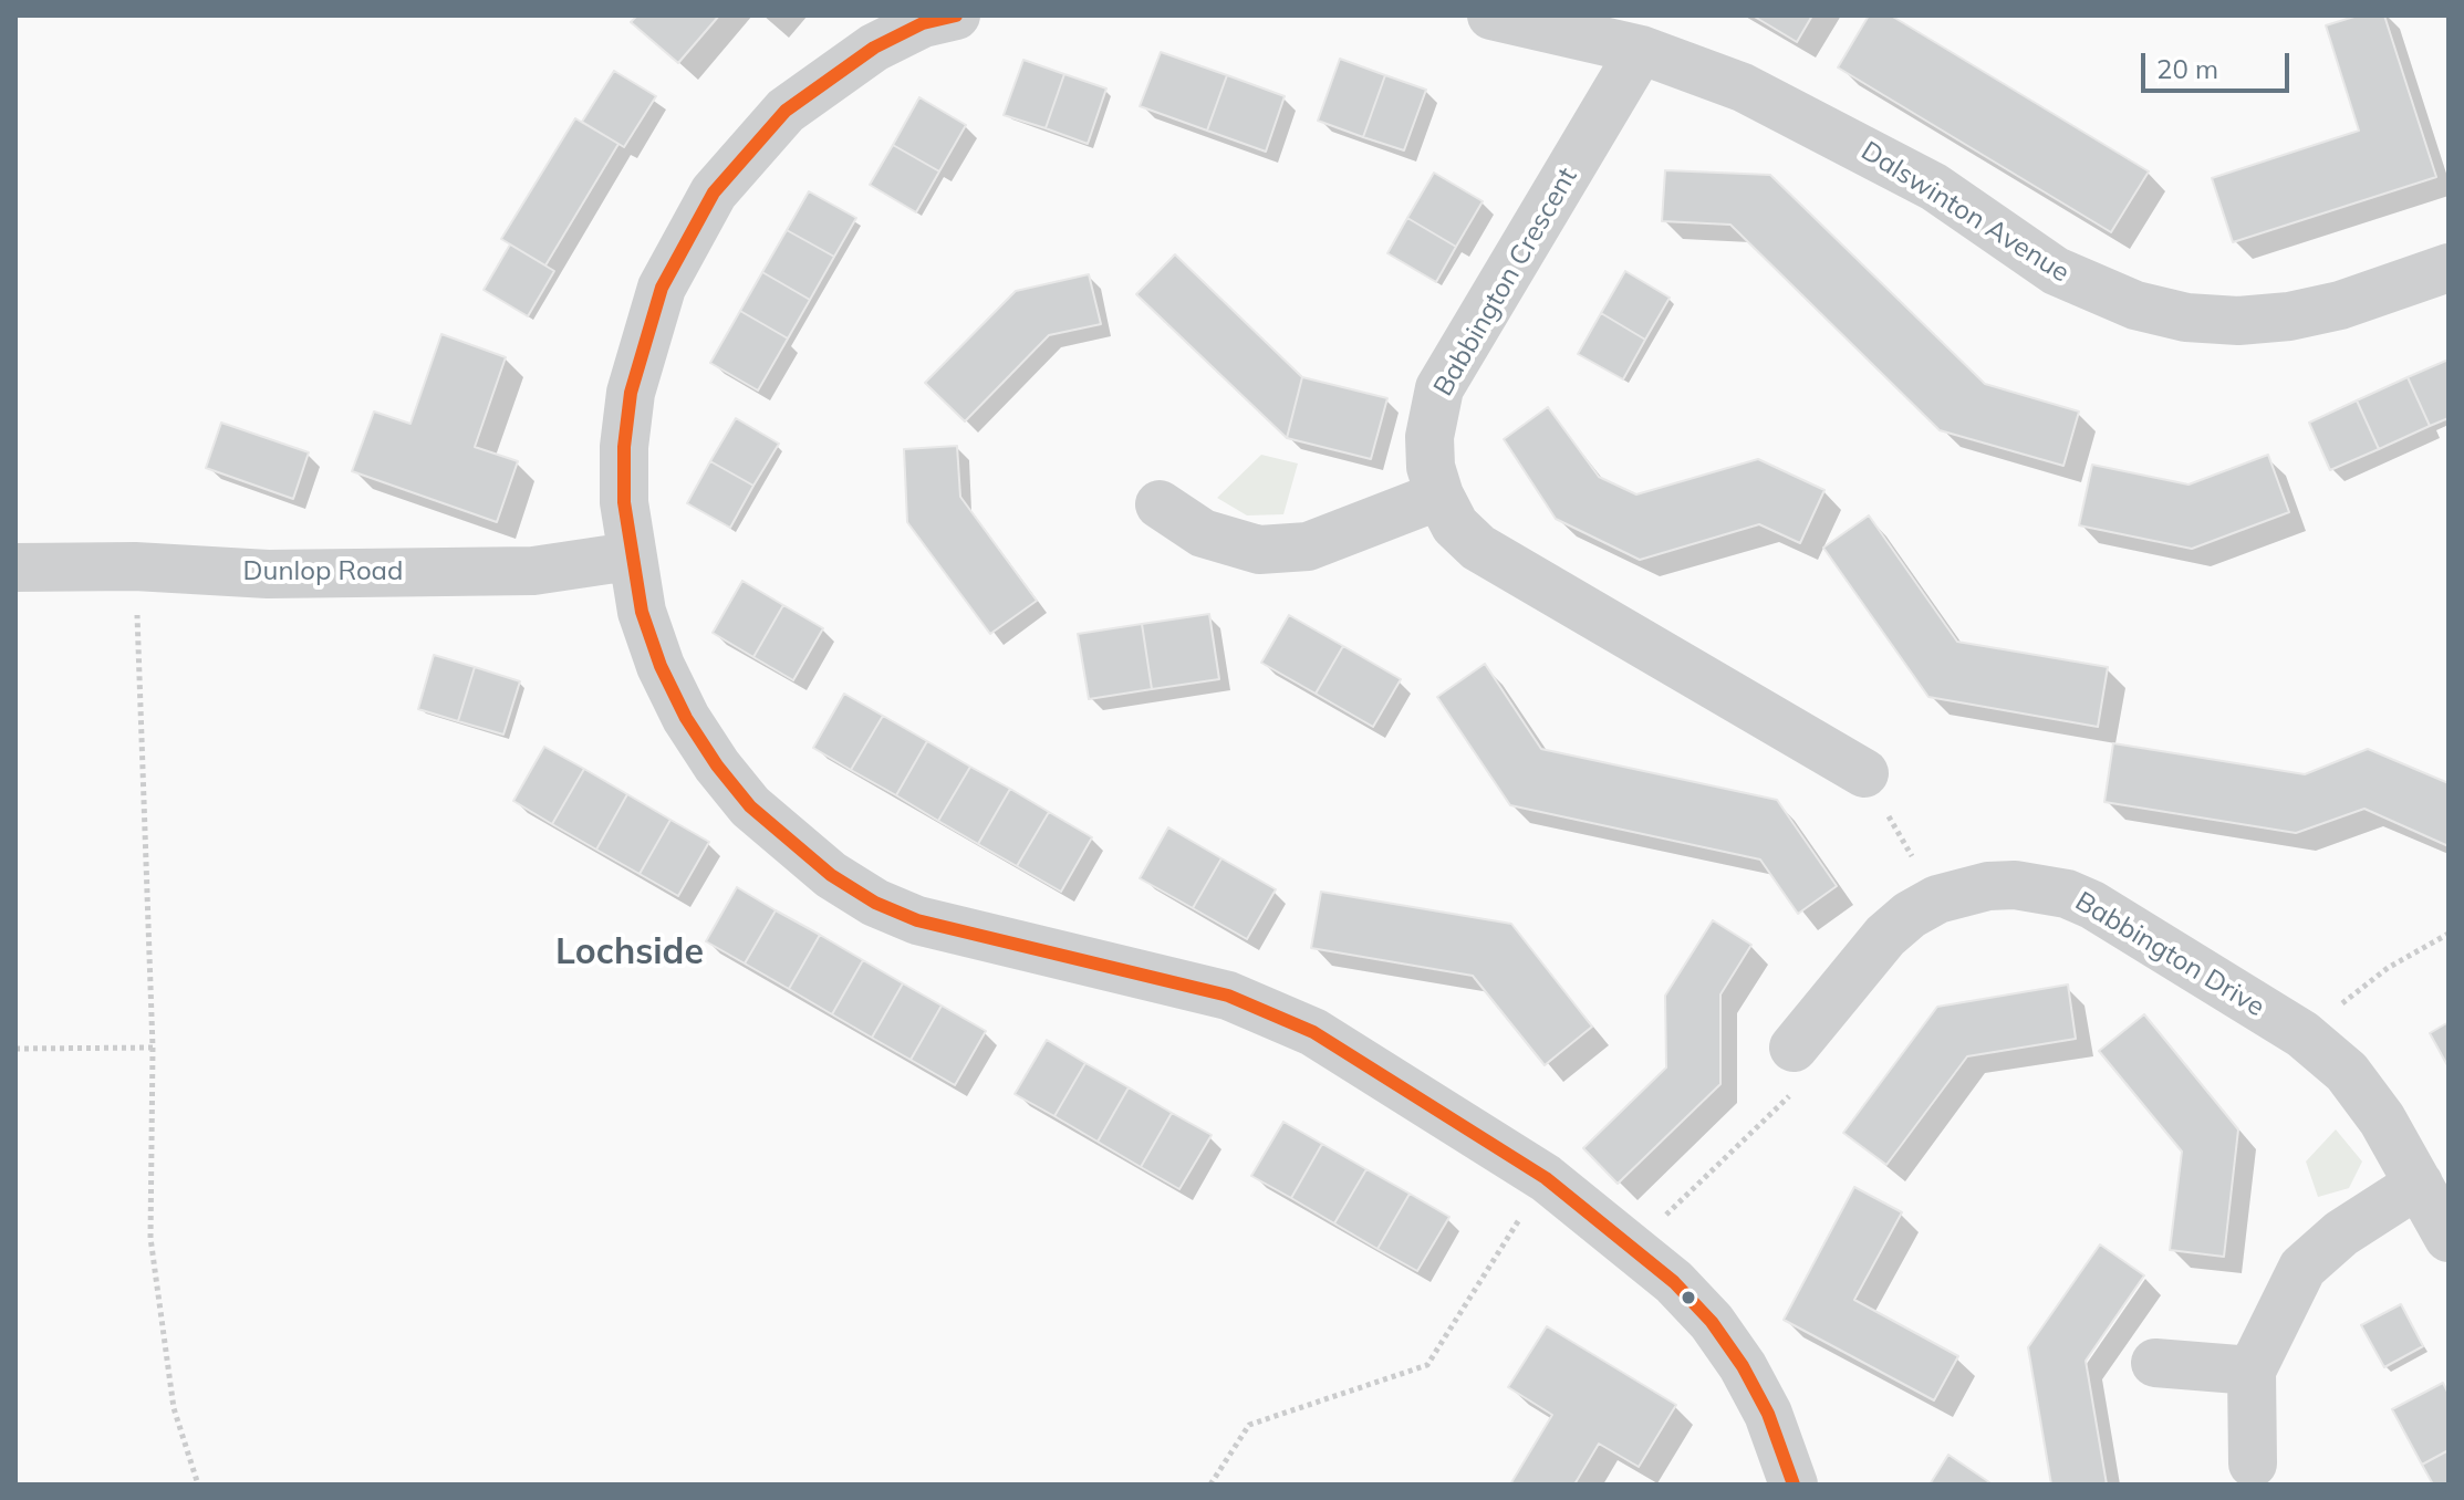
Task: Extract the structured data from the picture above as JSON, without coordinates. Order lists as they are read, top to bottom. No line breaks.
{"streets":{"street":["Dalswinton Avenue","Babbington Crescent","Dunlop Road","Babbington Drive"]},"crossings":[["Dalswinton Avenue","Babbington Crescent"]],"districts":["Lochside"],"scale_bar":"20 m"}
